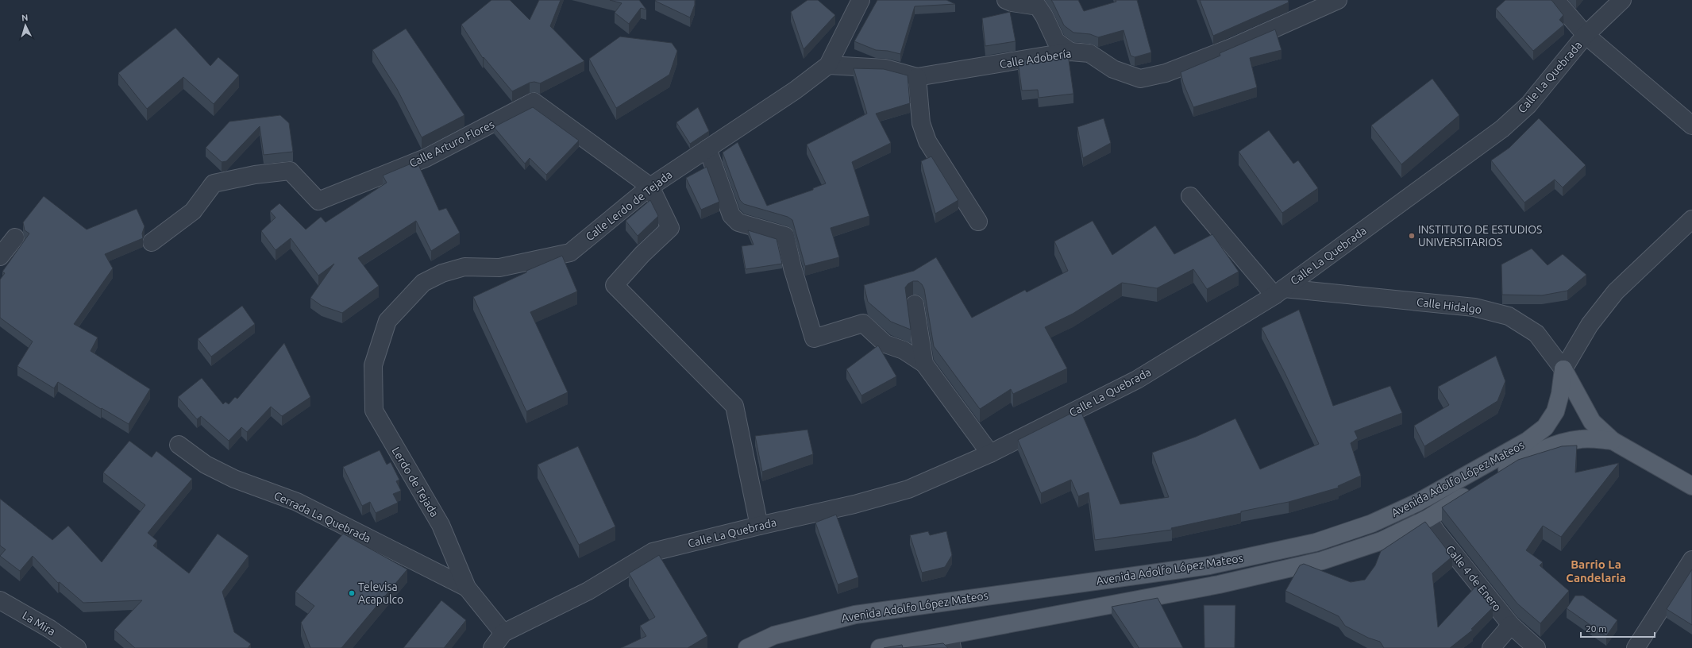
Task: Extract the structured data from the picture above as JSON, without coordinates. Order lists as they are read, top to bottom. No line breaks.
{"streets":{"main road":["Avenida Adolfo López Mateos"],"street":["Calle Adobería","Calle La Quebrada","Calle Arturo Flores","Calle Lerdo de Tejada","Calle Hidalgo","Lerdo de Tejada","Cerrada La Quebrada","Calle 4 de Enero","La Mira"]},"crossings":[["Calle Adobería","Calle Lerdo de Tejada"],["Calle La Quebrada","Calle Hidalgo"],["Calle La Quebrada","Lerdo de Tejada"],["Calle Arturo Flores","Calle Lerdo de Tejada"],["Calle Lerdo de Tejada","Lerdo de Tejada"],["Calle Hidalgo","Avenida Adolfo López Mateos"],["Avenida Adolfo López Mateos","Calle 4 de Enero"],["Lerdo de Tejada","Cerrada La Quebrada"]],"districts":["Barrio La Candelaria"],"places":["INSTITUTO DE ESTUDIOS UNIVERSITARIOS","Televisa Acapulco"],"scale_bar":"20 m","north":"top"}
